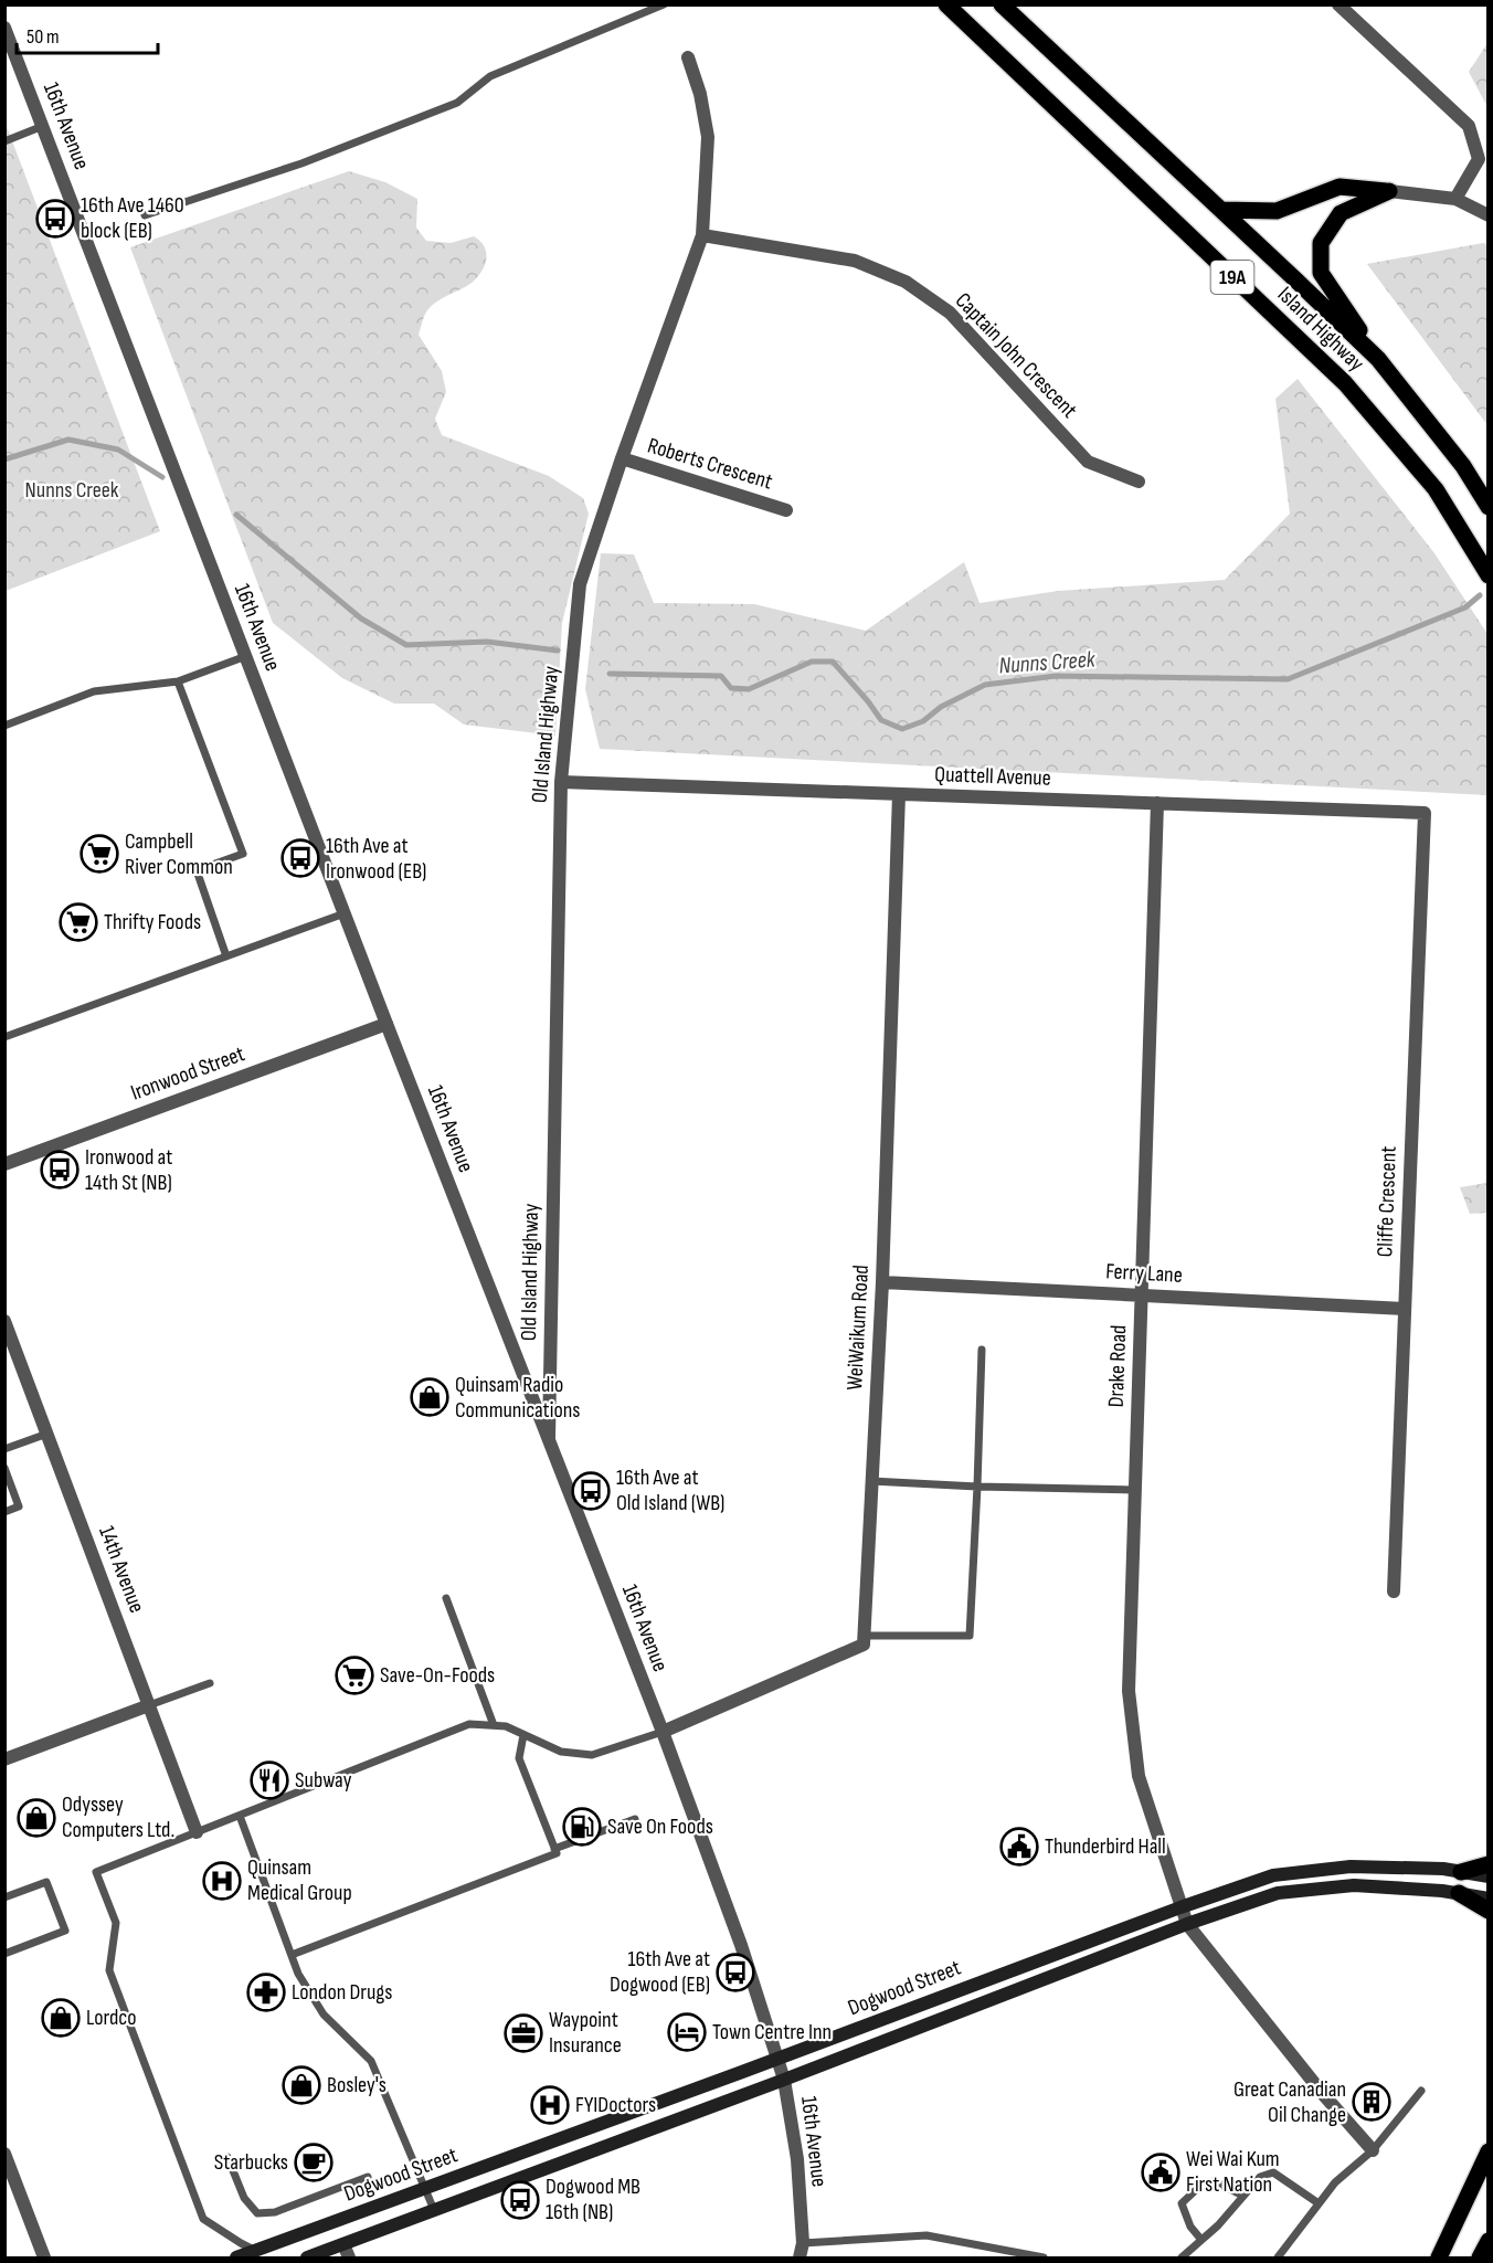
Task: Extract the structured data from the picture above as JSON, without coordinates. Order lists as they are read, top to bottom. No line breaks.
{"streets":{"main road":["19A","Island Highway","Dogwood Street"],"street":["16th Avenue","Captain John Crescent","Roberts Crescent","Old Island Highway","Quattell Avenue","Ironwood Street","Cliffe Crescent","Ferry Lane","WeiWaikum Road","Drake Road","14th Avenue"]},"crossings":[["16th Avenue","Old Island Highway"],["16th Avenue","Ironwood Street"],["16th Avenue","Dogwood Street"],["Captain John Crescent","Old Island Highway"],["Roberts Crescent","Old Island Highway"],["Old Island Highway","Quattell Avenue"],["Quattell Avenue","Cliffe Crescent"],["Quattell Avenue","WeiWaikum Road"],["Quattell Avenue","Drake Road"],["Cliffe Crescent","Ferry Lane"],["Ferry Lane","WeiWaikum Road"],["Ferry Lane","Drake Road"],["Drake Road","Dogwood Street"]],"water":["Nunns Creek"],"parks":["Nunns Creek"],"places":{"bus stop":["16th Ave 1460 block (EB)","16th Ave at Ironwood (EB)","Ironwood at 14th St (NB)","16th Ave at Old Island (WB)","16th Ave at Dogwood (EB)","Dogwood MB 16th (NB)"],"supermarket":["Campbell River Common","Thrifty Foods","Save-On-Foods"],"shop":["Quinsam Radio Communications","Odyssey Computers Ltd.","Lordco","Bosley's"],"restaurant":["Subway"],"fuel station":["Save On Foods"],"public building":["Thunderbird Hall","Wei Wai Kum First Nation"],"hospital":["Quinsam Medical Group","FYIDoctors"],"pharmacy":["London Drugs"],"hotel":["Town Centre Inn"],"office":["Waypoint Insurance"],"building":["Great Canadian Oil Change"],"cafe":["Starbucks"]},"scale_bar":"50 m"}
